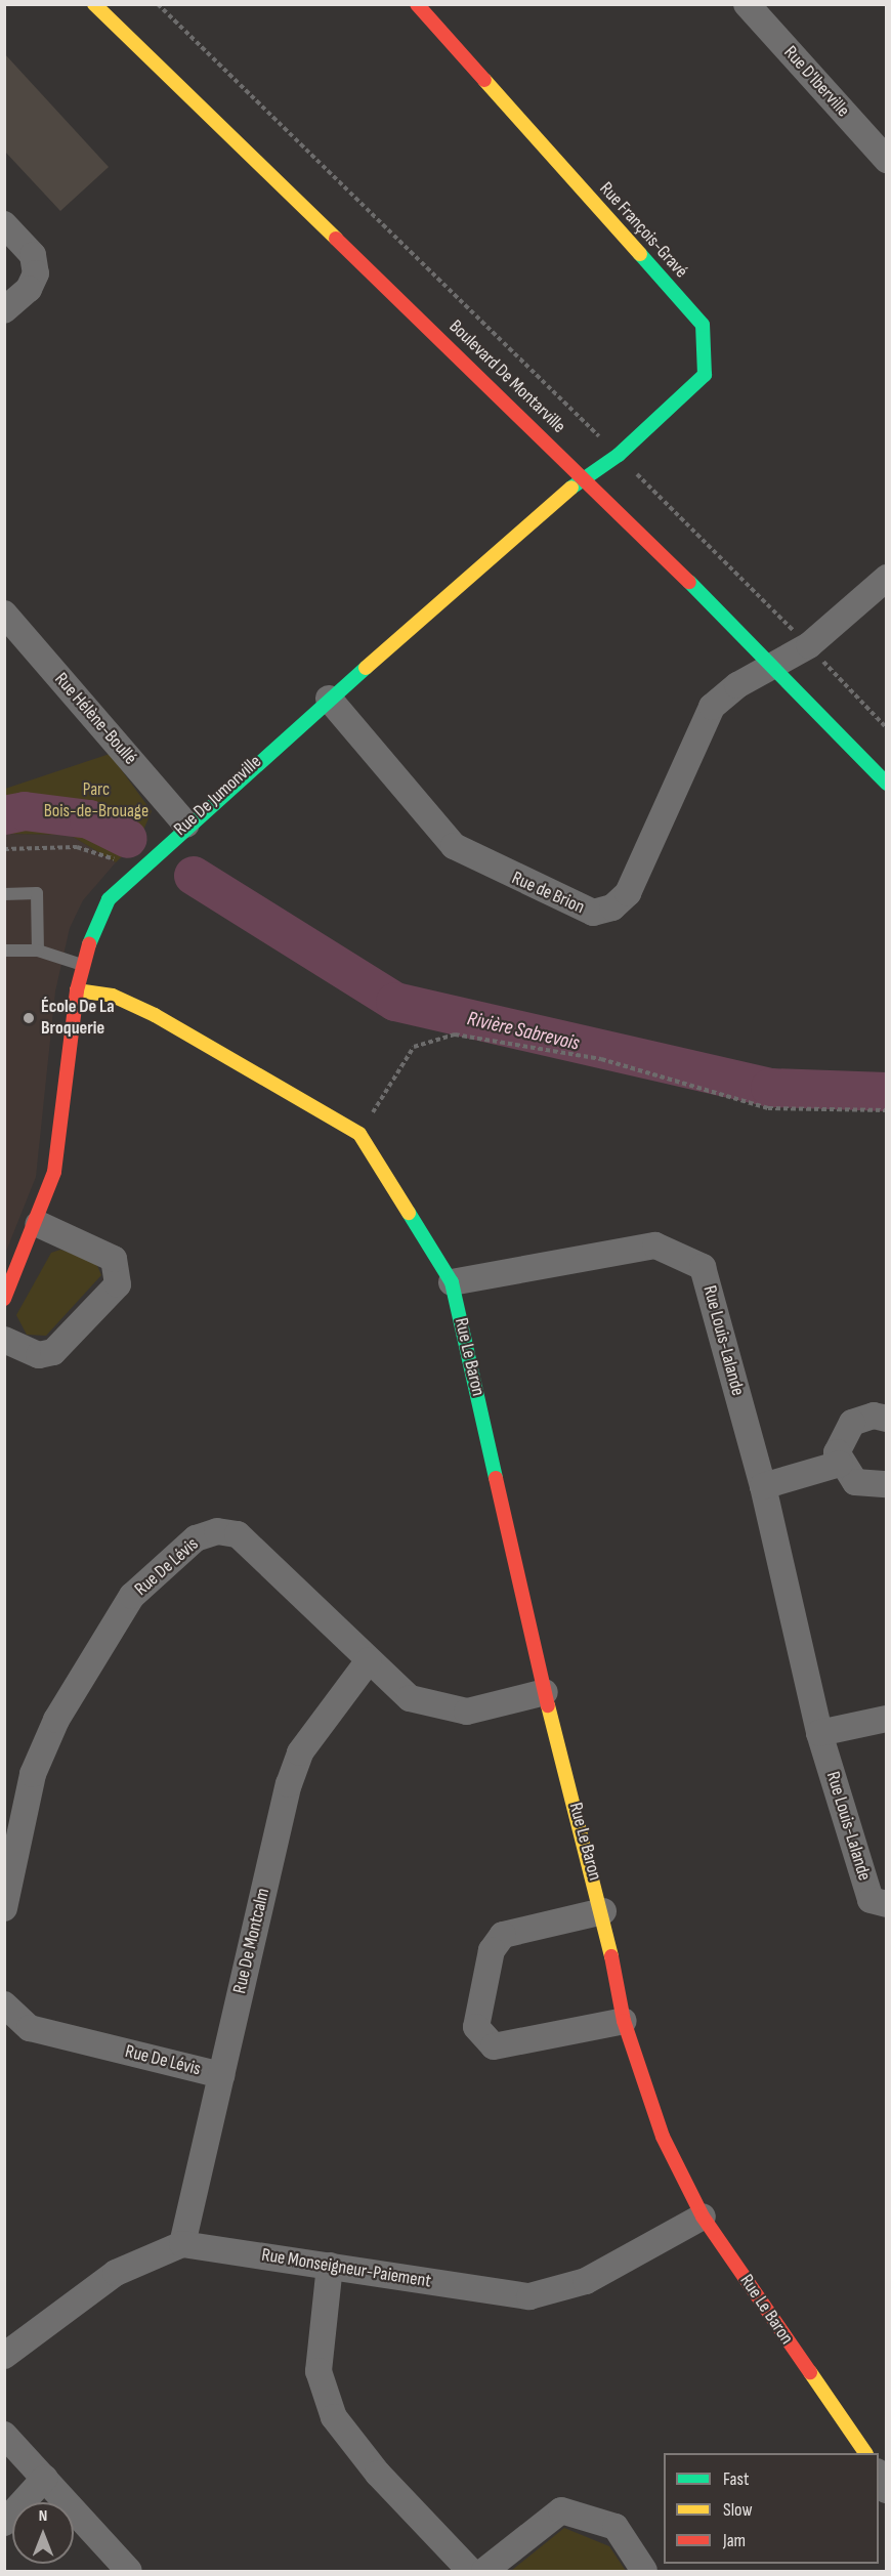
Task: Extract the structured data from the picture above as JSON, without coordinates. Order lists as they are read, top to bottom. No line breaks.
{"streets":{"street":["Rue D'Iberville","Rue François-Gravé","Boulevard De Montarville","Rue Hélène-Boullé","Rue De Jumonville","Rue de Brion","Rue Louis-Lalande","Rue Le Baron","Rue De Lévis","Rue De Montcalm","Rue Monseigneur-Paiement"]},"crossings":[["Rue François-Gravé","Boulevard De Montarville"],["Rue François-Gravé","Rue De Jumonville"],["Boulevard De Montarville","Rue De Jumonville"],["Boulevard De Montarville","Rue de Brion"],["Rue Hélène-Boullé","Rue De Jumonville"],["Rue De Jumonville","Rue de Brion"],["Rue De Jumonville","Rue Le Baron"],["Rue Louis-Lalande","Rue Le Baron"],["Rue Le Baron","Rue De Lévis"],["Rue Le Baron","Rue Monseigneur-Paiement"],["Rue De Lévis","Rue De Montcalm"],["Rue De Montcalm","Rue Monseigneur-Paiement"]],"water":["Rivière Sabrevois"],"parks":["Parc Bois-de-Brouage"],"places":["École De La Broquerie"],"legend":["Fast","Slow","Jam"],"north":"top"}
